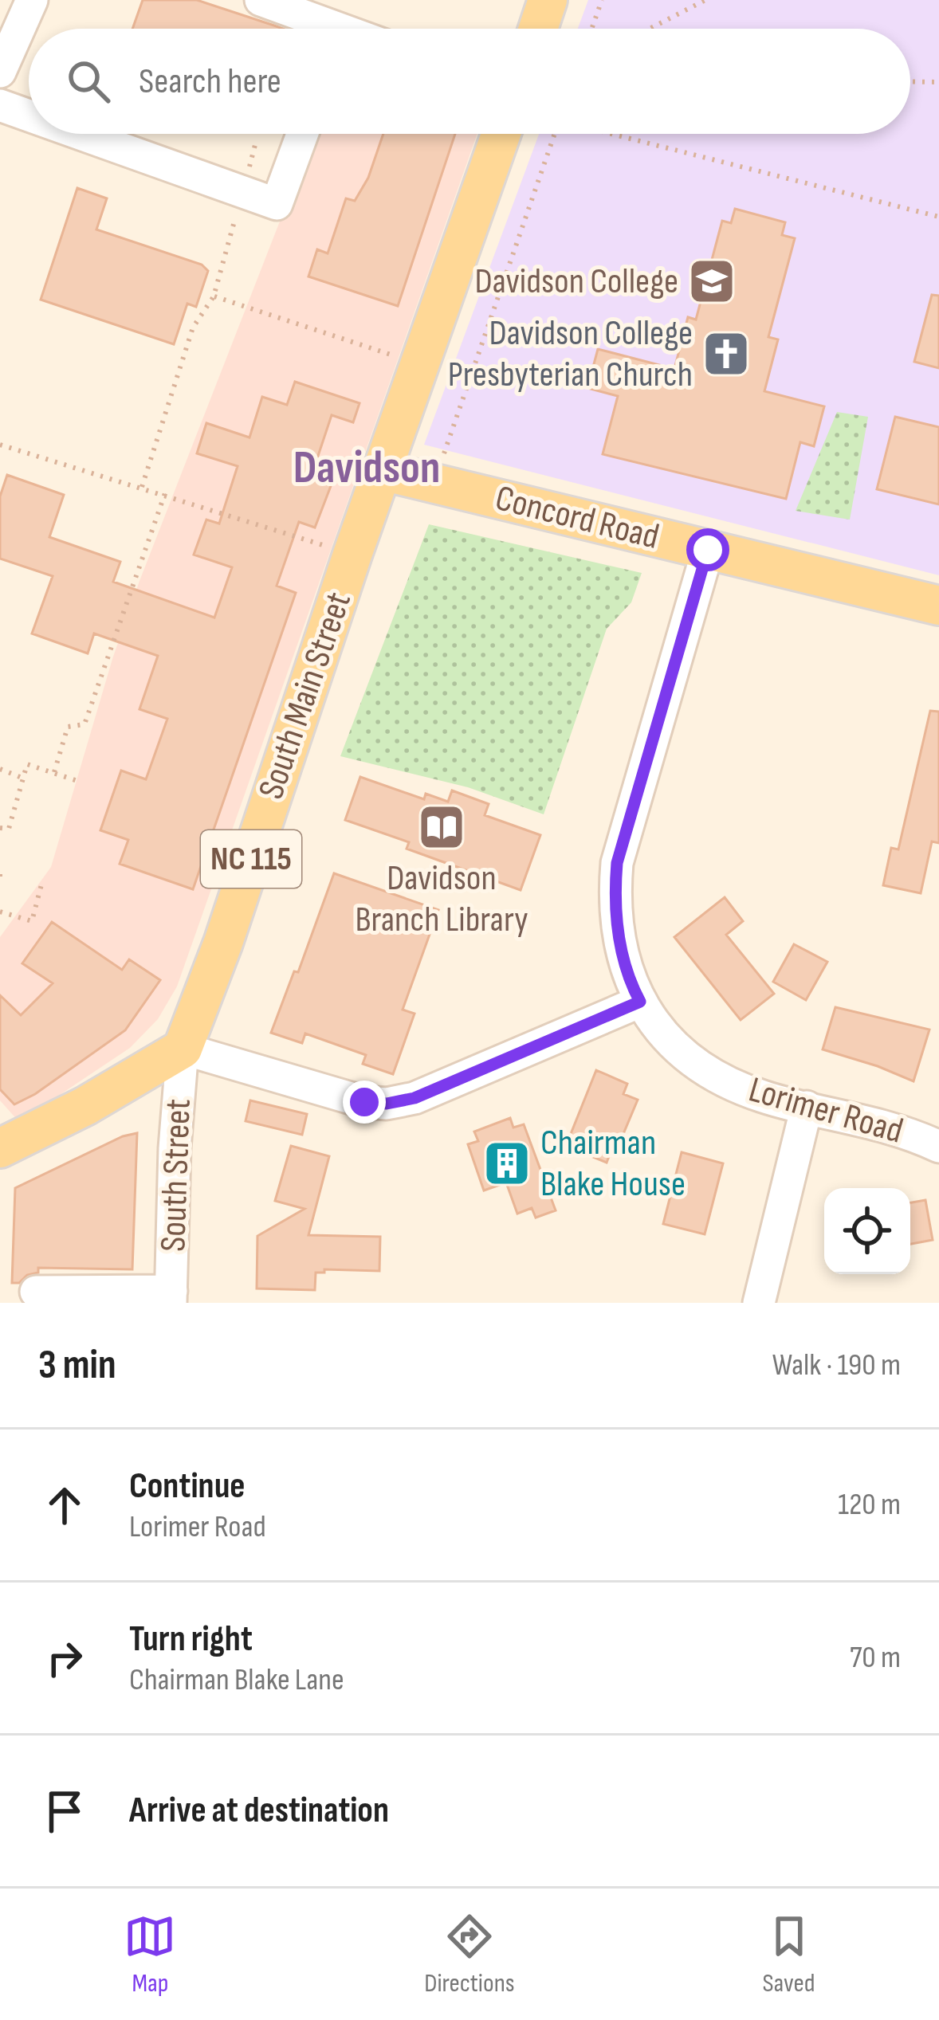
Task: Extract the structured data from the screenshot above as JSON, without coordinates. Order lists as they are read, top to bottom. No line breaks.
{"streets":{"main road":["Concord Road","South Main Street","NC 115"],"street":["Lorimer Road","South Street"]},"crossings":[["Concord Road","South Main Street"],["Concord Road","NC 115"],["Concord Road","Lorimer Road"],["South Main Street","NC 115"],["South Main Street","South Street"]],"districts":["Davidson"],"places":{"school or university":["Davidson College"],"church":["Davidson College Presbyterian Church"],"library":["Davidson Branch Library"],"building":["Chairman Blake House"]},"page":{"search":"Search here","heading":["3 min","Walk · 190 m"],"list":[["Continue","Lorimer Road","120 m"],["Turn right","Chairman Blake Lane","70 m"],"Arrive at destination"],"nav":["Map","Directions","Saved"]}}
